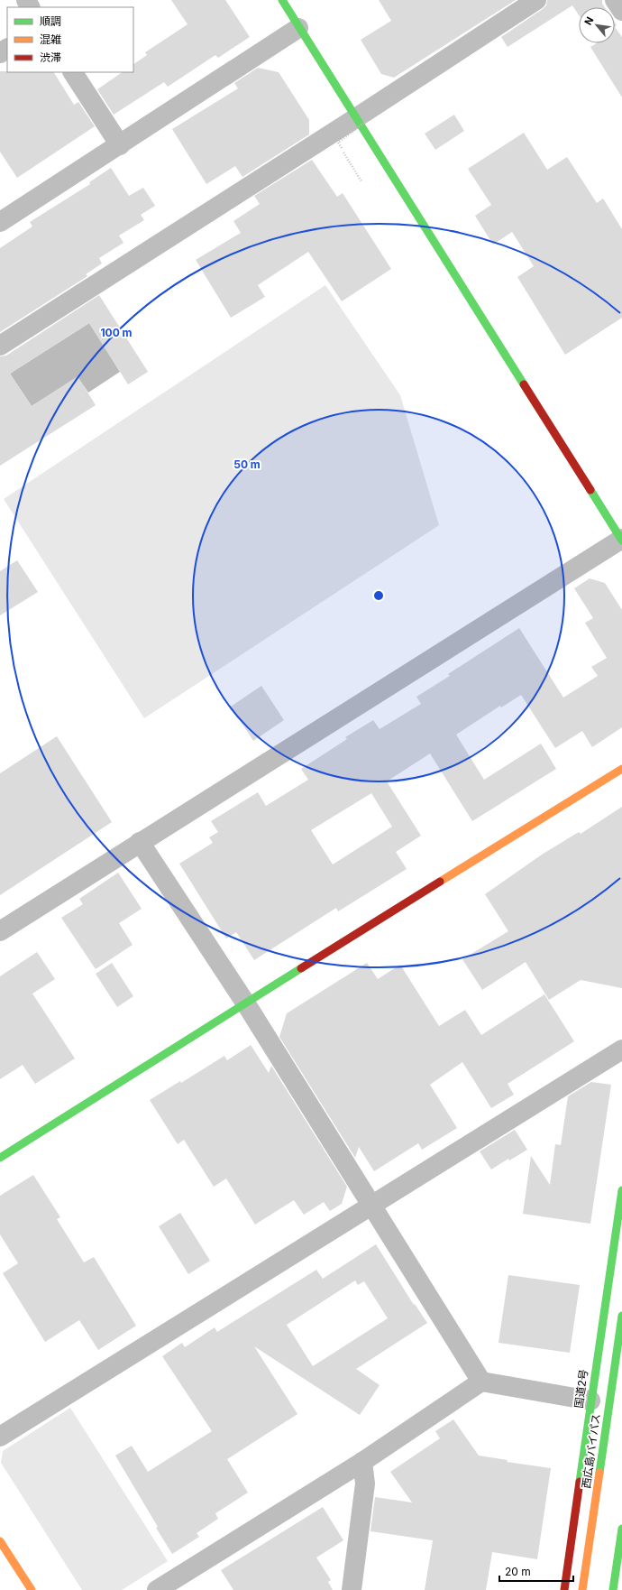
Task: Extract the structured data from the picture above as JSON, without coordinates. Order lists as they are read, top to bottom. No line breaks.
{"streets":{"main road":["国道2号","西広島バイパス"]},"legend":["順調","混雑","渋滞"],"scale_bar":"20 m","north":"top left","rings":["100 m","50 m"]}
